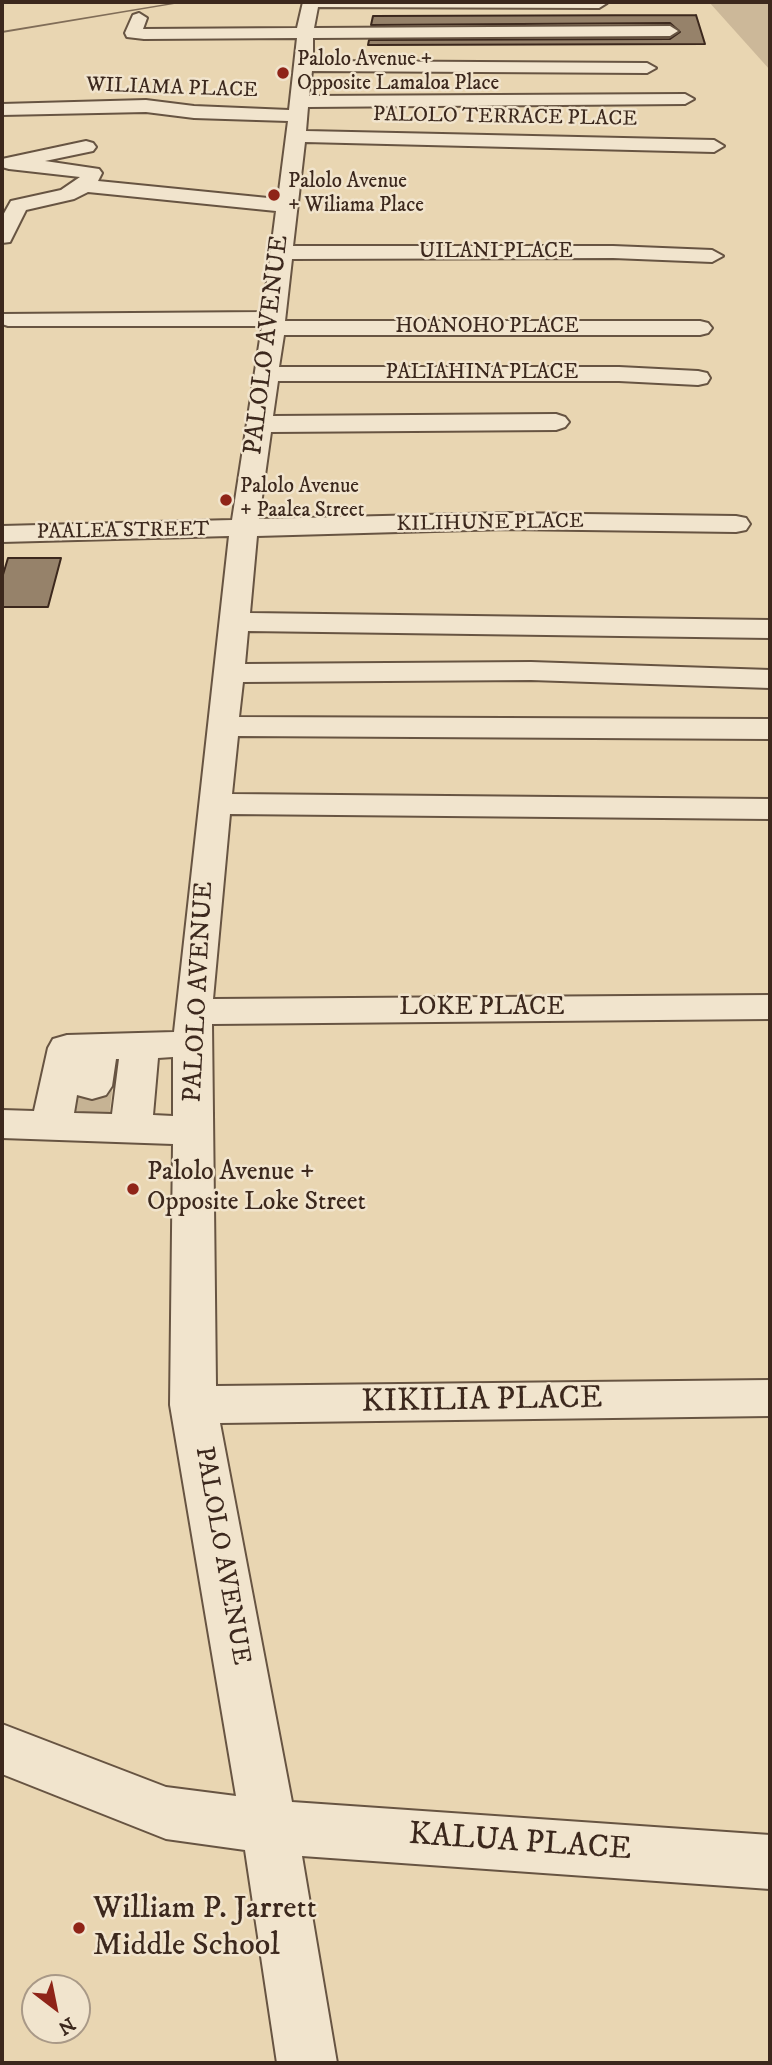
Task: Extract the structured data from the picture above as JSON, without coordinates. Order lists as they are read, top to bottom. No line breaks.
{"streets":{"street":["WILIAMA PLACE","PALOLO TERRACE PLACE","UILANI PLACE","HOANOHO PLACE","PALOLO AVENUE","PALIAHINA PLACE","KILIHUNE PLACE","PAALEA STREET","LOKE PLACE","KIKILIA PLACE","KALUA PLACE"]},"crossings":[["WILIAMA PLACE","PALOLO TERRACE PLACE"],["WILIAMA PLACE","PALOLO AVENUE"],["PALOLO TERRACE PLACE","PALOLO AVENUE"],["UILANI PLACE","PALOLO AVENUE"],["HOANOHO PLACE","PALOLO AVENUE"],["PALOLO AVENUE","PALIAHINA PLACE"],["PALOLO AVENUE","KILIHUNE PLACE"],["PALOLO AVENUE","PAALEA STREET"],["PALOLO AVENUE","LOKE PLACE"],["PALOLO AVENUE","KIKILIA PLACE"],["PALOLO AVENUE","KALUA PLACE"],["KILIHUNE PLACE","PAALEA STREET"]],"places":["Palolo Avenue + Opposite Lamaloa Place","Palolo Avenue + Wiliama Place","Palolo Avenue + Paalea Street","Palolo Avenue + Opposite Loke Street","William P. Jarrett Middle School"],"north":"bottom right"}
